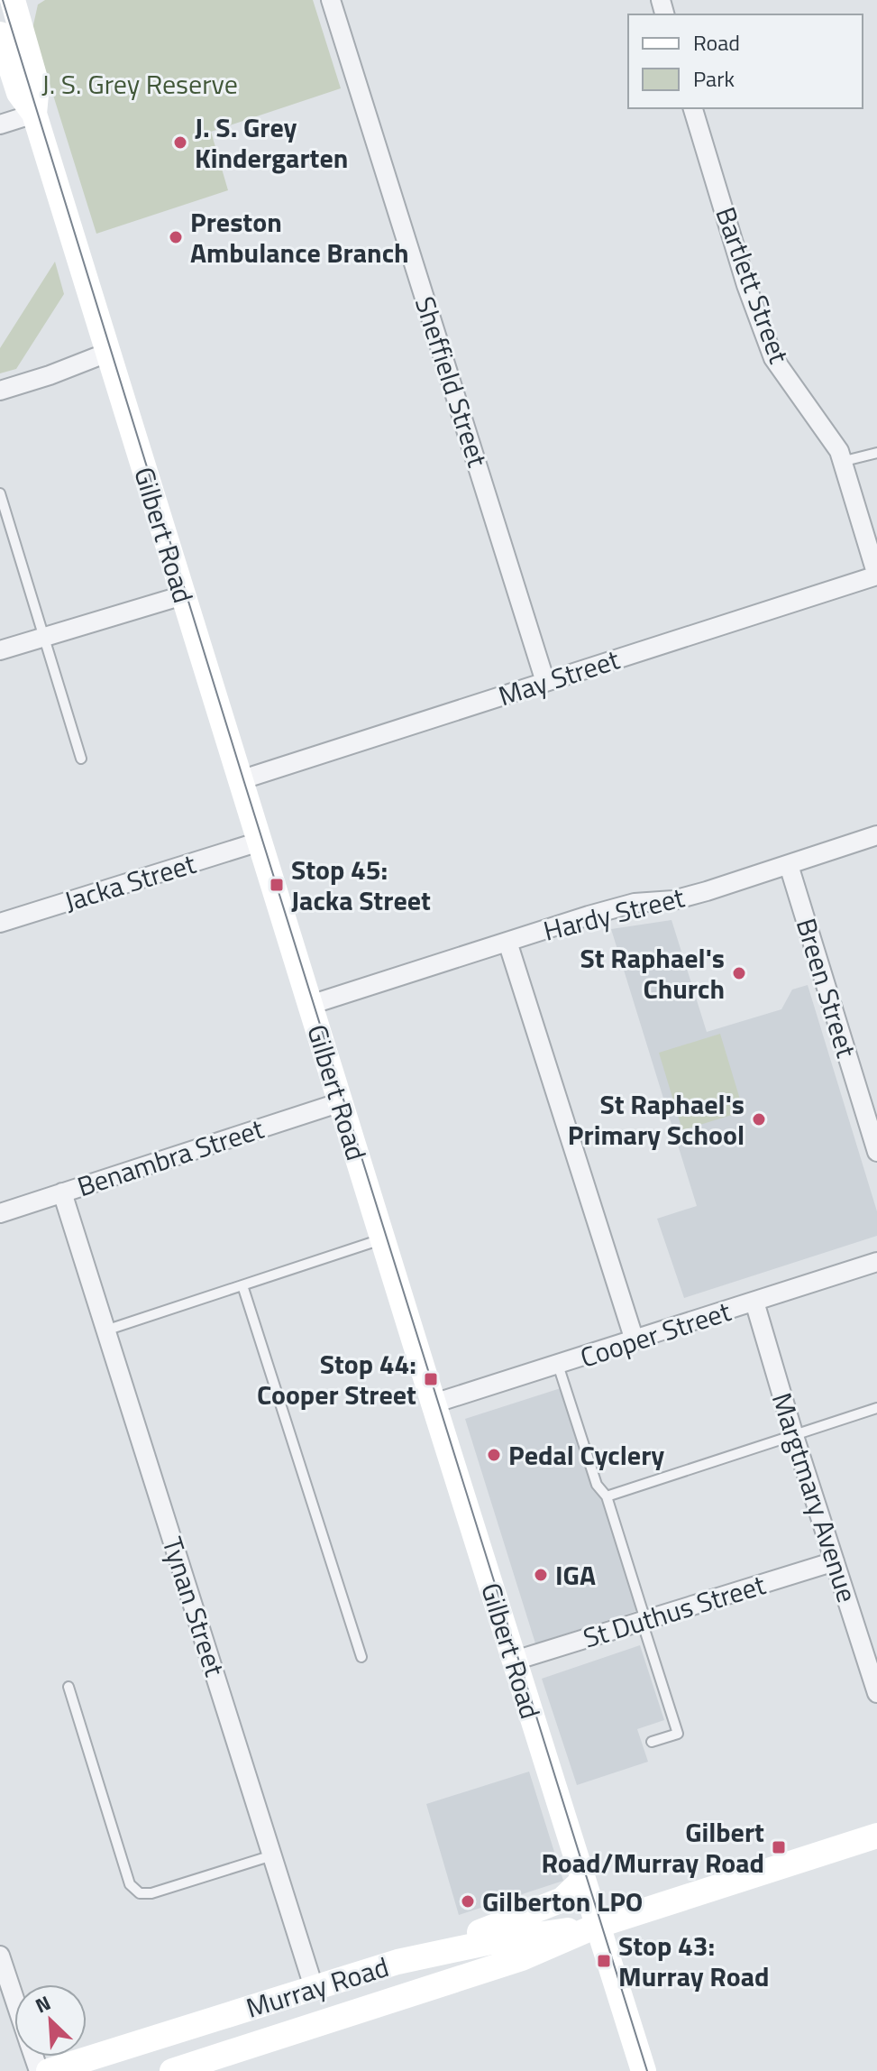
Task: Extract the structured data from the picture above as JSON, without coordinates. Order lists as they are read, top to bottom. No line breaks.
{"streets":{"street":["Bartlett Street","Sheffield Street","Gilbert Road","May Street","Jacka Street","Hardy Street","Breen Street","Benambra Street","Cooper Street","Margtmary Avenue","Tynan Street","St Duthus Street","Murray Road"]},"crossings":[["Bartlett Street","May Street"],["Sheffield Street","May Street"],["Gilbert Road","May Street"],["Gilbert Road","Jacka Street"],["Gilbert Road","Hardy Street"],["Gilbert Road","Benambra Street"],["Gilbert Road","Cooper Street"],["Gilbert Road","St Duthus Street"],["Gilbert Road","Murray Road"],["Hardy Street","Breen Street"],["Benambra Street","Tynan Street"],["Cooper Street","Margtmary Avenue"],["Margtmary Avenue","St Duthus Street"],["Tynan Street","Murray Road"]],"parks":["J. S. Grey Reserve"],"places":{"other":["J. S. Grey Kindergarten","Preston Ambulance Branch","St Raphael's Church","St Raphael's Primary School","Pedal Cyclery","IGA","Gilberton LPO"],"transit":["Stop 45: Jacka Street","Stop 44: Cooper Street","Gilbert Road/Murray Road","Stop 43: Murray Road"]},"legend":["Road","Park"],"north":"top left"}
